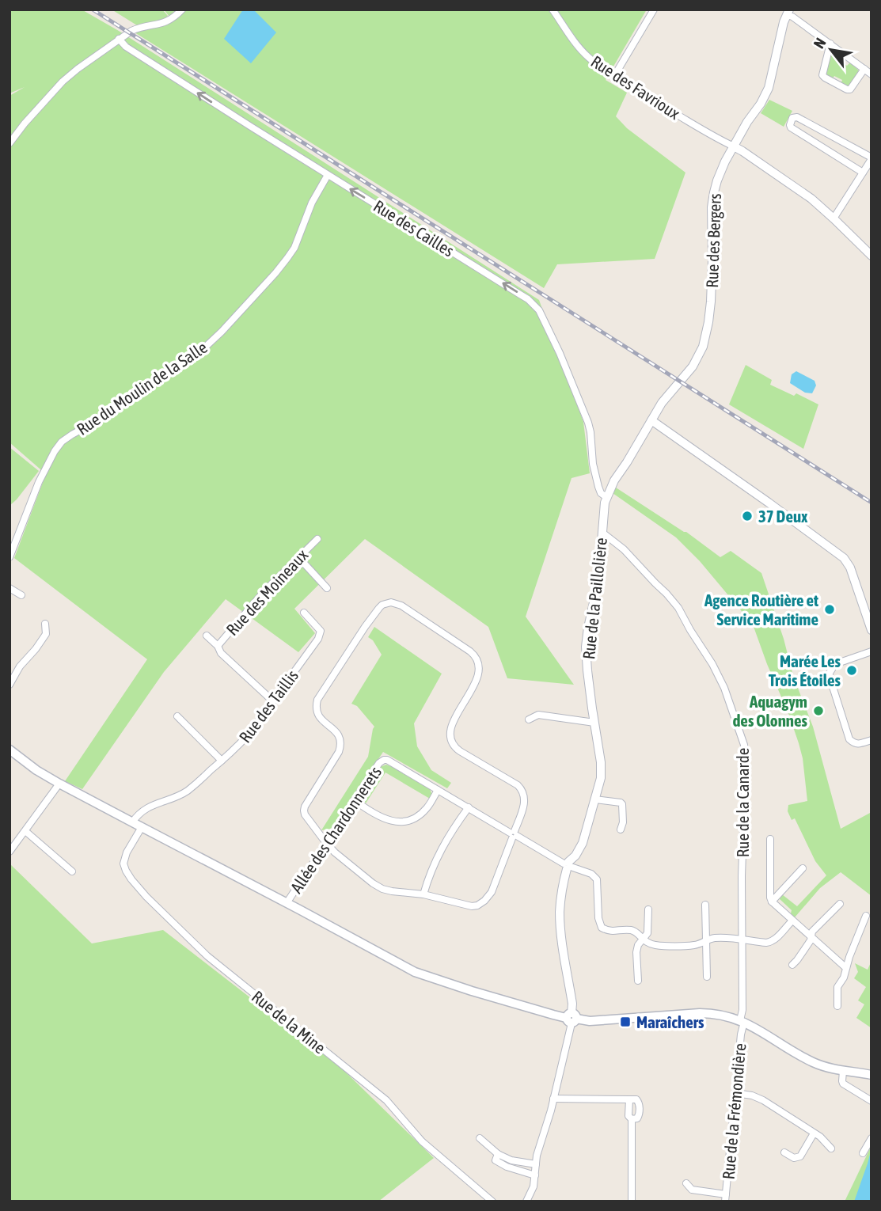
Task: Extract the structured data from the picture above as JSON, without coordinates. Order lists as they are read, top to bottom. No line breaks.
{"streets":{"street":["Rue des Favrioux","Rue des Cailles","Rue des Bergers","Rue du Moulin de la Salle","Rue des Moineaux","Rue de la Paillolière","Rue des Taillis","Rue de la Canarde","Allée des Chardonnerets","Rue de la Mine","Rue de la Frémondière"]},"crossings":[["Rue des Favrioux","Rue des Bergers"],["Rue des Cailles","Rue du Moulin de la Salle"],["Rue des Cailles","Rue de la Paillolière"],["Rue des Bergers","Rue de la Paillolière"],["Rue de la Paillolière","Rue de la Canarde"],["Rue de la Canarde","Rue de la Frémondière"]],"one_way":["Rue des Cailles"],"places":{"other":["37 Deux","Agence Routière et Service Maritime","Marée Les Trois Étoiles","Aquagym des Olonnes"],"transit":["Maraîchers"]},"north":"top left"}
